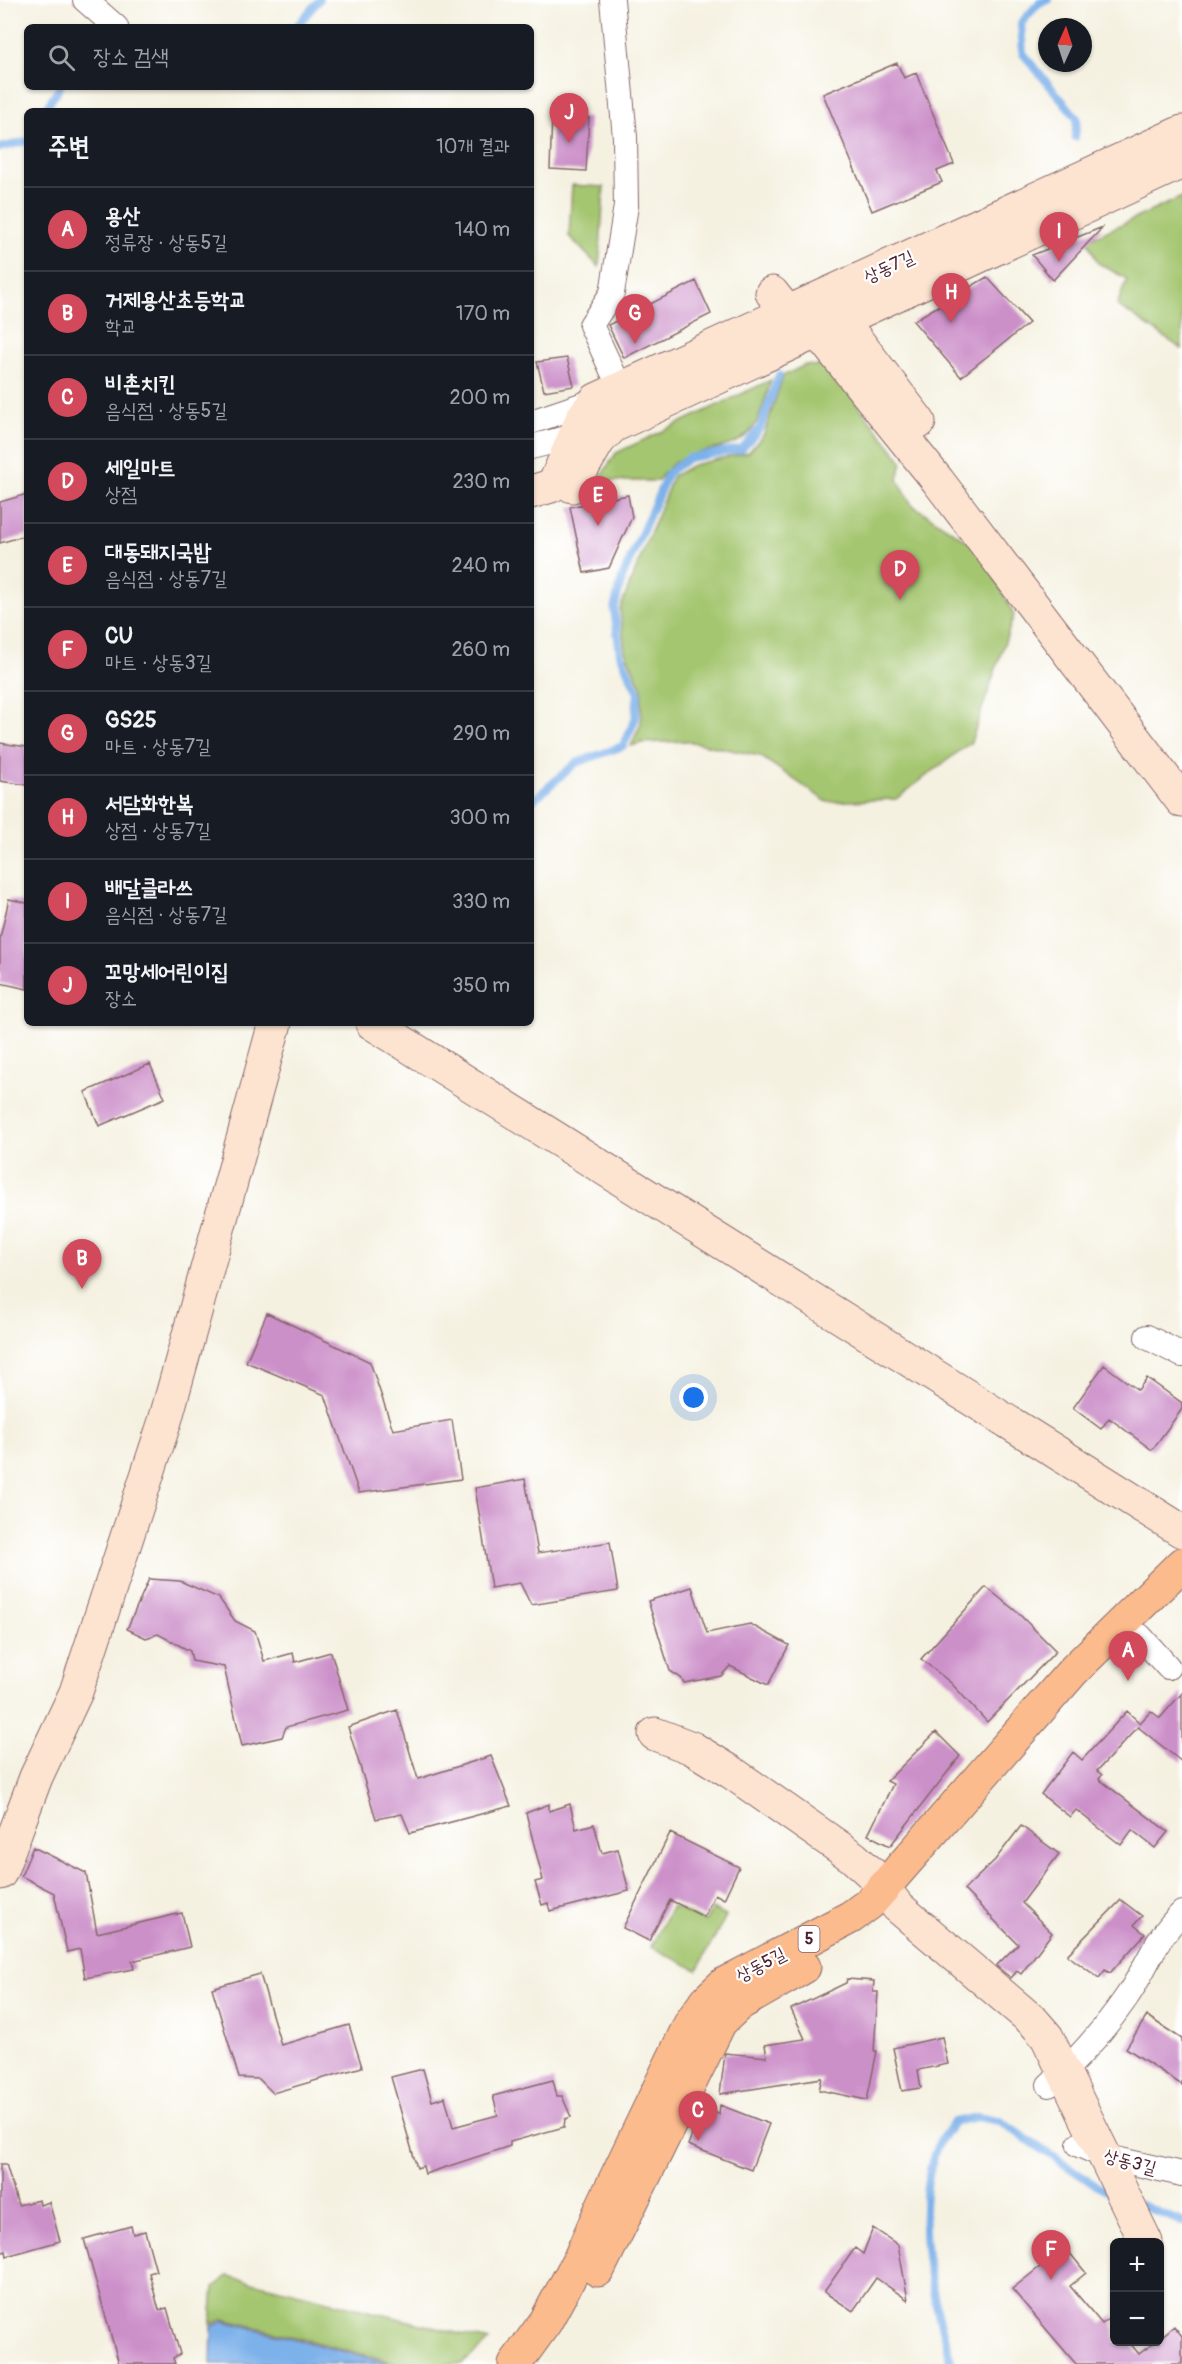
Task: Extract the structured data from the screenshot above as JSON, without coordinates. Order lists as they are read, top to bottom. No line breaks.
{"streets":{"main road":["5","상동5길"],"street":["상동7길","상동3길"]},"north":"top","page":{"search":"장소 검색","pins":["J","I","H","G","E","D","B","A","C","F"],"heading":["주변","10개 결과"],"list":[{"mark":"A","name":"용산","note":"정류장 · 상동5길","value":"140 m"},{"mark":"B","name":"거제용산초등학교","note":"학교","value":"170 m"},{"mark":"C","name":"비촌치킨","note":"음식점 · 상동5길","value":"200 m"},{"mark":"D","name":"세일마트","note":"상점","value":"230 m"},{"mark":"E","name":"대동돼지국밥","note":"음식점 · 상동7길","value":"240 m"},{"mark":"F","name":"CU","note":"마트 · 상동3길","value":"260 m"},{"mark":"G","name":"GS25","note":"마트 · 상동7길","value":"290 m"},{"mark":"H","name":"서담화한복","note":"상점 · 상동7길","value":"300 m"},{"mark":"I","name":"배달클라쓰","note":"음식점 · 상동7길","value":"330 m"},{"mark":"J","name":"꼬망세어린이집","note":"장소","value":"350 m"}],"map_buttons":["+","−"]}}
